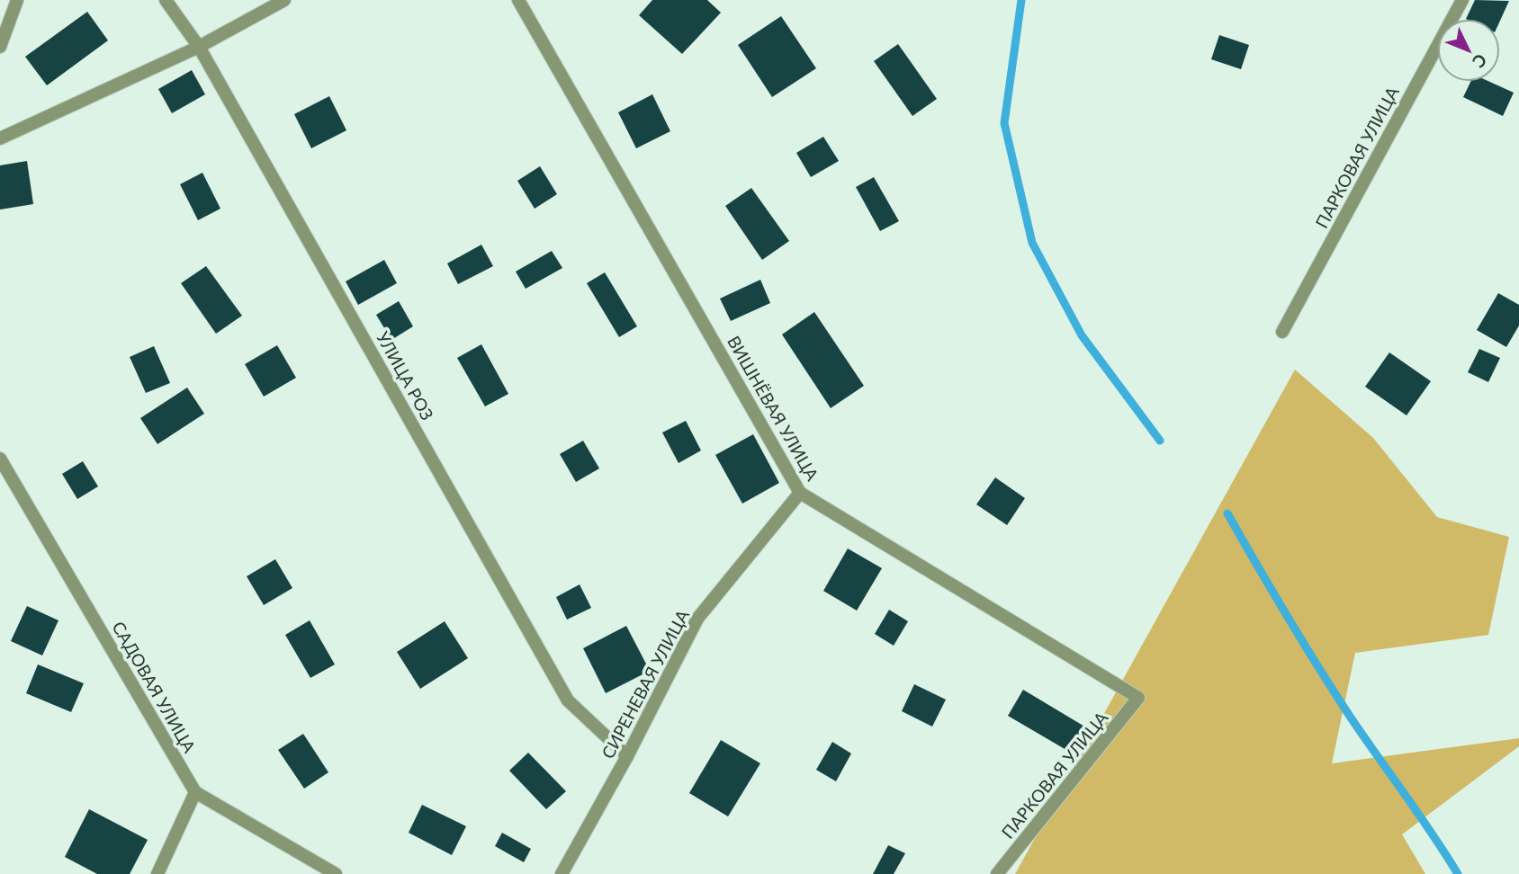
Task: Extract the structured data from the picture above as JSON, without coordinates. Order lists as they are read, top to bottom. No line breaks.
{"streets":{"street":["ПАРКОВАЯ УЛИЦА","УЛИЦА РОЗ","ВИШНЁВАЯ УЛИЦА","СИРЕНЕВАЯ УЛИЦА","САДОВАЯ УЛИЦА"]},"crossings":[["ПАРКОВАЯ УЛИЦА","ВИШНЁВАЯ УЛИЦА"],["УЛИЦА РОЗ","СИРЕНЕВАЯ УЛИЦА"],["ВИШНЁВАЯ УЛИЦА","СИРЕНЕВАЯ УЛИЦА"]],"north":"bottom right"}
